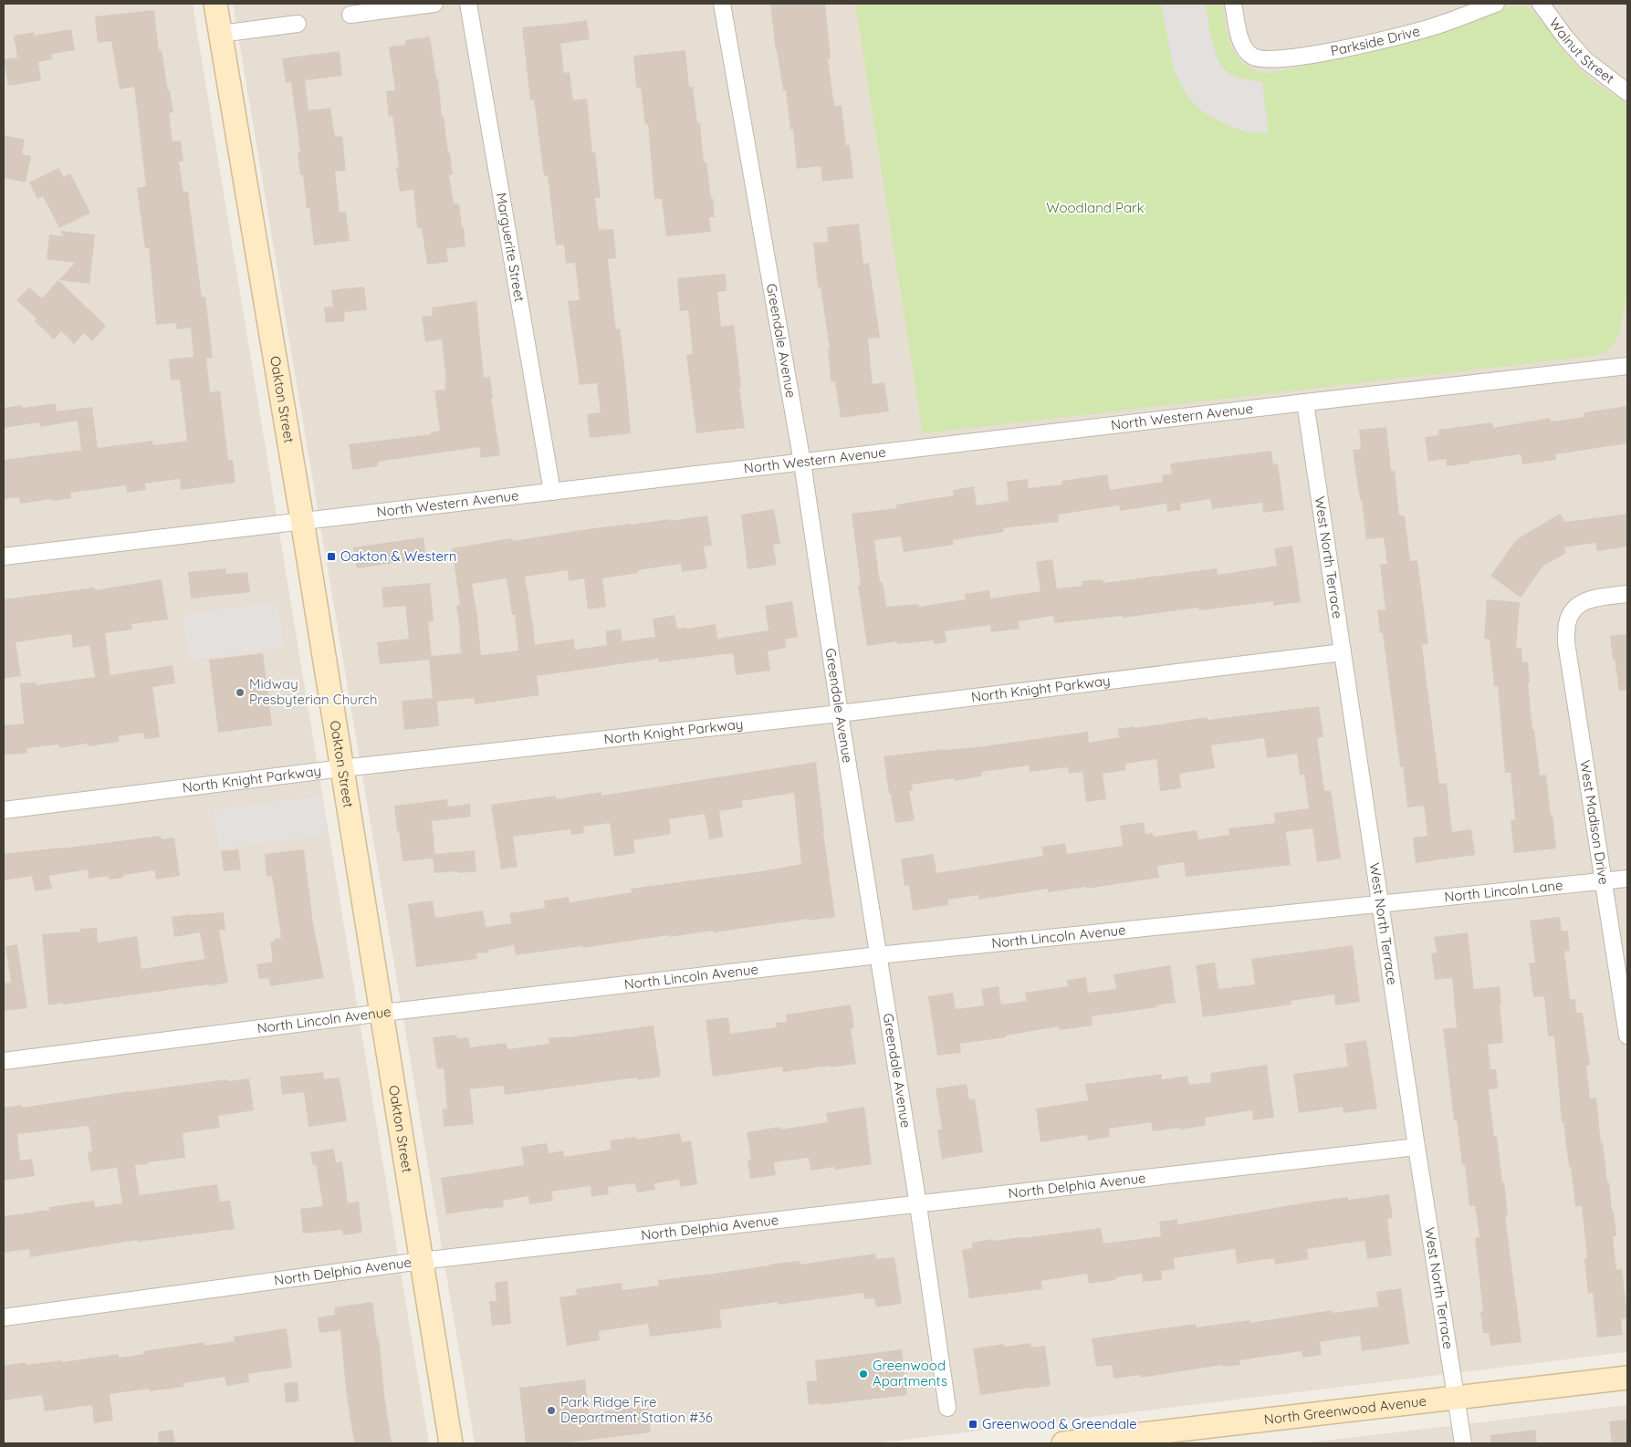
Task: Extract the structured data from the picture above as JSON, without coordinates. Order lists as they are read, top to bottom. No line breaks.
{"streets":{"main road":["Oakton Street","North Greenwood Avenue"],"street":["Parkside Drive","Walnut Street","Marguerite Street","Greendale Avenue","North Western Avenue","West North Terrace","North Knight Parkway","West Madison Drive","North Lincoln Lane","North Lincoln Avenue","North Delphia Avenue"]},"crossings":[["Marguerite Street","North Western Avenue"],["Greendale Avenue","North Western Avenue"],["Greendale Avenue","North Knight Parkway"],["Greendale Avenue","North Lincoln Avenue"],["Greendale Avenue","North Delphia Avenue"],["Oakton Street","North Western Avenue"],["Oakton Street","North Knight Parkway"],["Oakton Street","North Lincoln Avenue"],["Oakton Street","North Delphia Avenue"],["North Western Avenue","West North Terrace"],["West North Terrace","North Knight Parkway"],["West North Terrace","North Lincoln Lane"],["West North Terrace","North Lincoln Avenue"],["West North Terrace","North Delphia Avenue"],["West North Terrace","North Greenwood Avenue"],["West Madison Drive","North Lincoln Lane"],["North Lincoln Lane","North Lincoln Avenue"]],"parks":["Woodland Park"],"places":{"transit":["Oakton & Western","Greenwood & Greendale"],"other":["Midway Presbyterian Church","Greenwood Apartments","Park Ridge Fire Department Station #36"]}}
